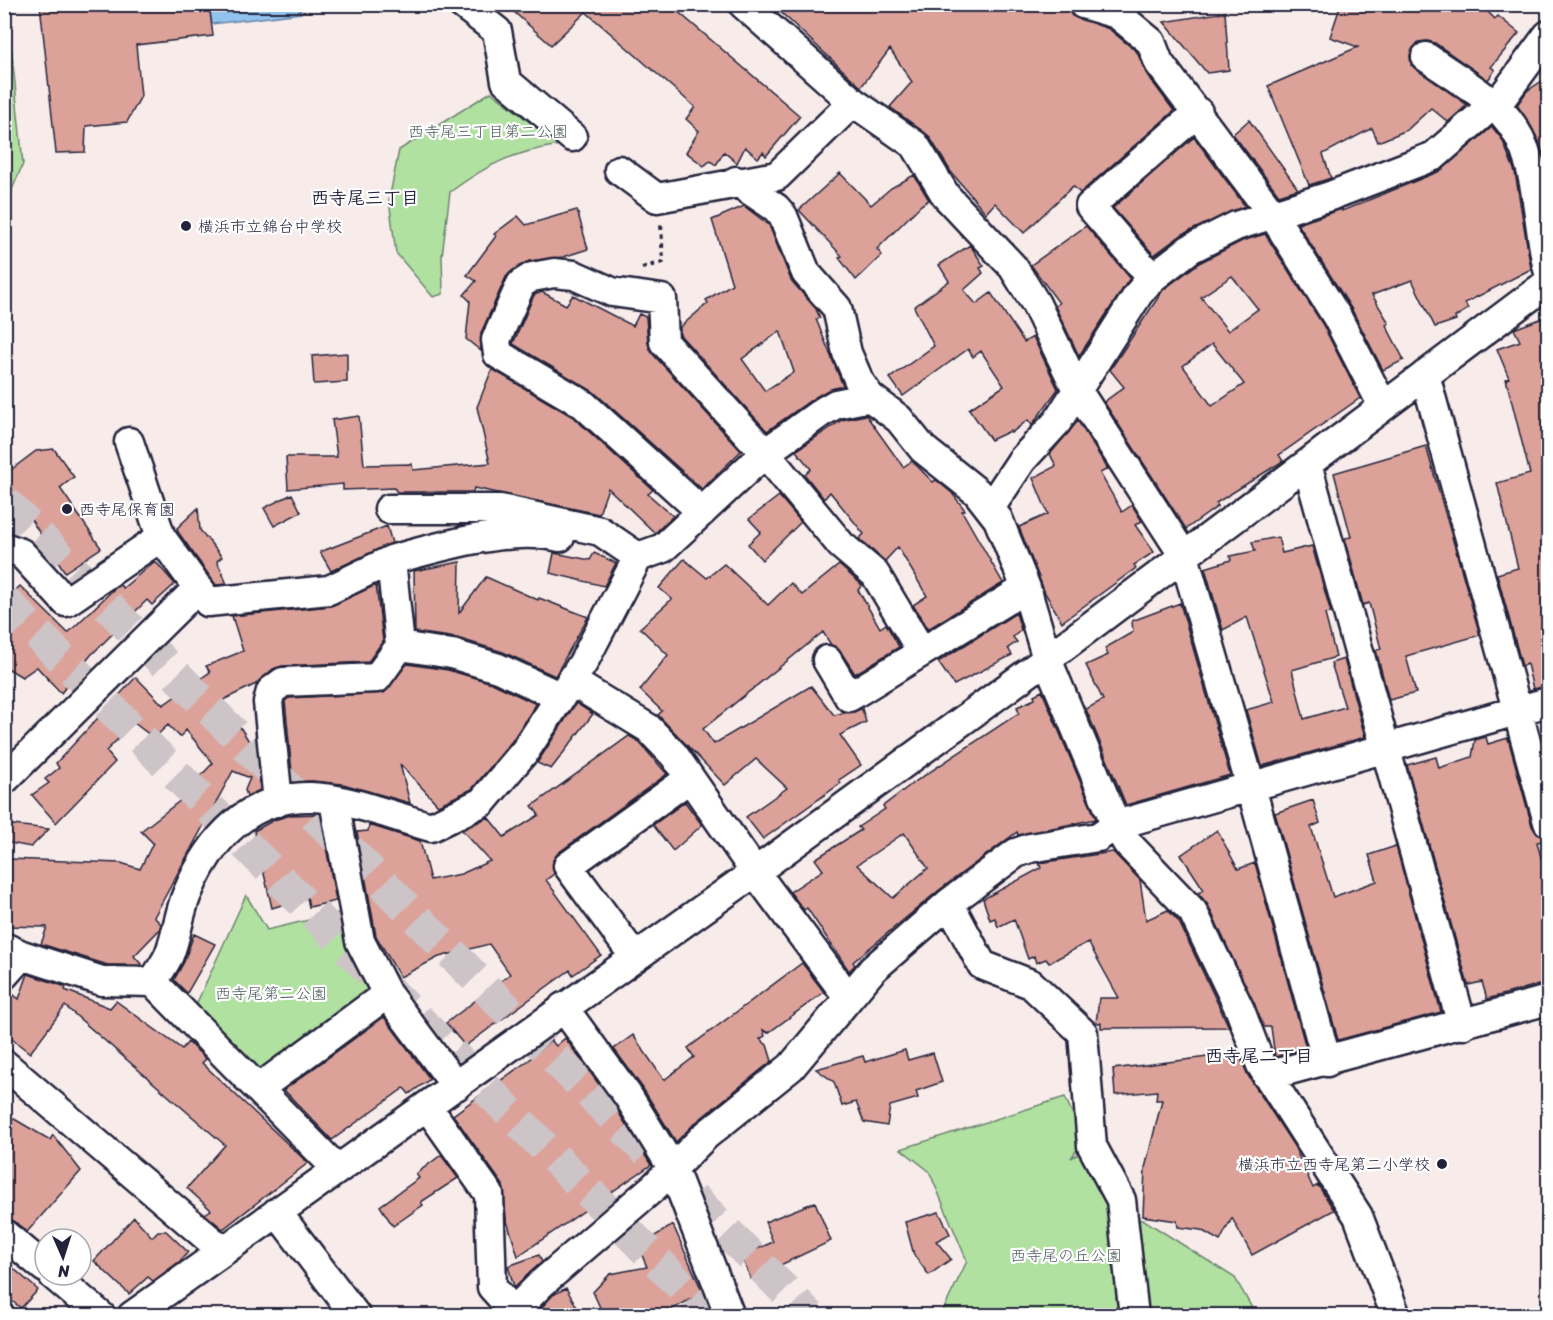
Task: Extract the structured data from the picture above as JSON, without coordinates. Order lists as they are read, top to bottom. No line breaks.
{"districts":["西寺尾三丁目","西寺尾二丁目"],"parks":["西寺尾三丁目第二公園","西寺尾第二公園","西寺尾の丘公園"],"places":["横浜市立錦台中学校","西寺尾保育園","横浜市立西寺尾第二小学校"],"north":"bottom"}
